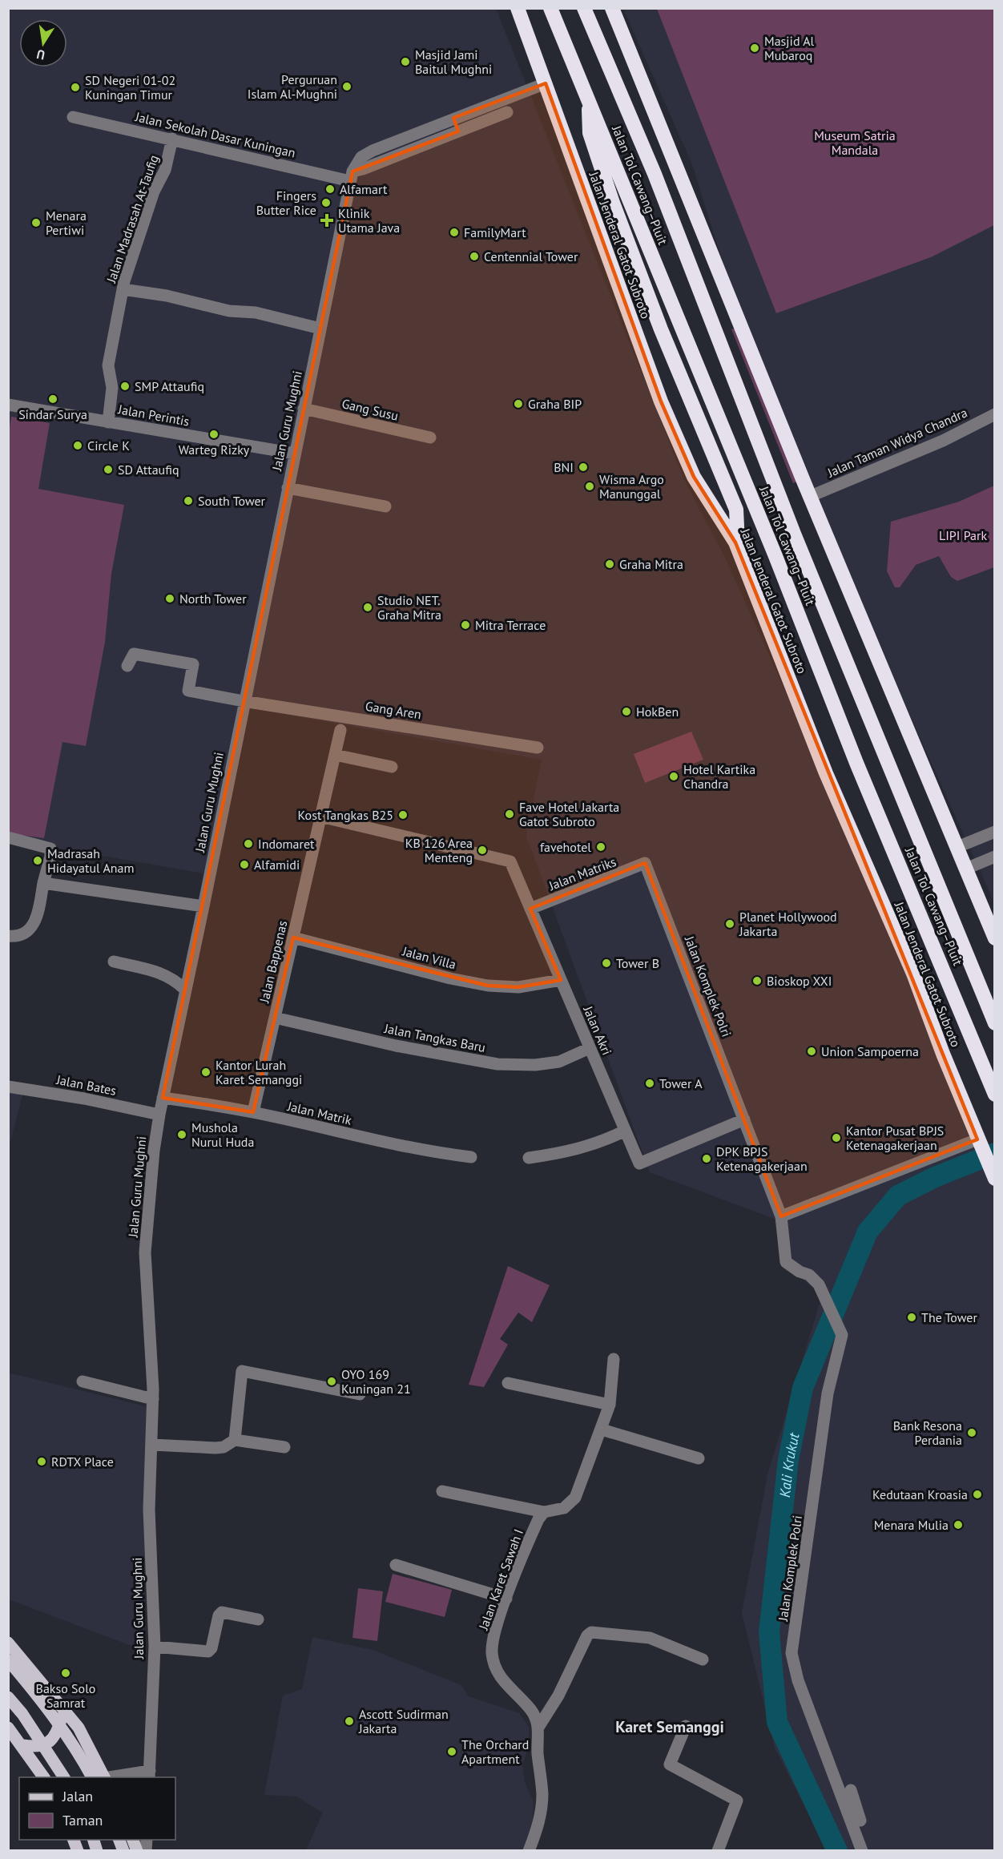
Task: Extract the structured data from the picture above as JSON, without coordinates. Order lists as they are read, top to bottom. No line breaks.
{"streets":{"highway":["Jalan Tol Cawang–Pluit","Jalan Jenderal Gatot Subroto"],"street":["Jalan Sekolah Dasar Kuningan","Jalan Madrasah At-Taufig","Gang Susu","Jalan Perintis","Jalan Guru Mughni","Jalan Taman Widya Chandra","Gang Aren","Jalan Matriks","Jalan Villa","Jalan Bappenas","Jalan Komplek Polri","Jalan Akri","Jalan Tangkas Baru","Jalan Bates","Jalan Matrik","Jalan Karet Sawah I"]},"crossings":[["Jalan Sekolah Dasar Kuningan","Jalan Madrasah At-Taufig"],["Jalan Sekolah Dasar Kuningan","Jalan Guru Mughni"],["Jalan Madrasah At-Taufig","Jalan Perintis"],["Gang Susu","Jalan Guru Mughni"],["Jalan Perintis","Jalan Guru Mughni"],["Jalan Guru Mughni","Gang Aren"],["Jalan Guru Mughni","Jalan Bates"],["Jalan Guru Mughni","Jalan Matrik"],["Jalan Matriks","Jalan Komplek Polri"],["Jalan Matriks","Jalan Akri"],["Jalan Villa","Jalan Bappenas"],["Jalan Villa","Jalan Akri"],["Jalan Bappenas","Jalan Tangkas Baru"],["Jalan Bappenas","Jalan Matrik"],["Jalan Komplek Polri","Jalan Akri"],["Jalan Akri","Jalan Tangkas Baru"]],"districts":["Karet Semanggi"],"water":["Kali Krukut"],"parks":["Museum Satria Mandala","LIPI Park"],"places":{"other":["Masjid Al Mubaroq","Masjid Jami Baitul Mughni","Perguruan Islam Al-Mughni","SD Negeri 01-02 Kuningan Timur","Alfamart","Fingers Butter Rice","Menara Pertiwi","FamilyMart","Centennial Tower","SMP Attaufiq","Sindar Surya","Graha BIP","Warteg Rizky","Circle K","BNI","SD Attaufiq","Wisma Argo Manunggal","South Tower","Graha Mitra","North Tower","Studio NET. Graha Mitra","Mitra Terrace","HokBen","Hotel Kartika Chandra","Fave Hotel Jakarta Gatot Subroto","Kost Tangkas B25","Indomaret","favehotel","KB 126 Area Menteng","Madrasah Hidayatul Anam","Alfamidi","Planet Hollywood Jakarta","Tower B","Bioskop XXI","Union Sampoerna","Kantor Lurah Karet Semanggi","Tower A","Mushola Nurul Huda","Kantor Pusat BPJS Ketenagakerjaan","DPK BPJS Ketenagakerjaan","The Tower","OYO 169 Kuningan 21","Bank Resona Perdania","RDTX Place","Kedutaan Kroasia","Menara Mulia","Bakso Solo Samrat","Ascott Sudirman Jakarta","The Orchard Apartment"],"health":["Klinik Utama Java"]},"legend":["Jalan","Taman"],"north":"bottom"}
